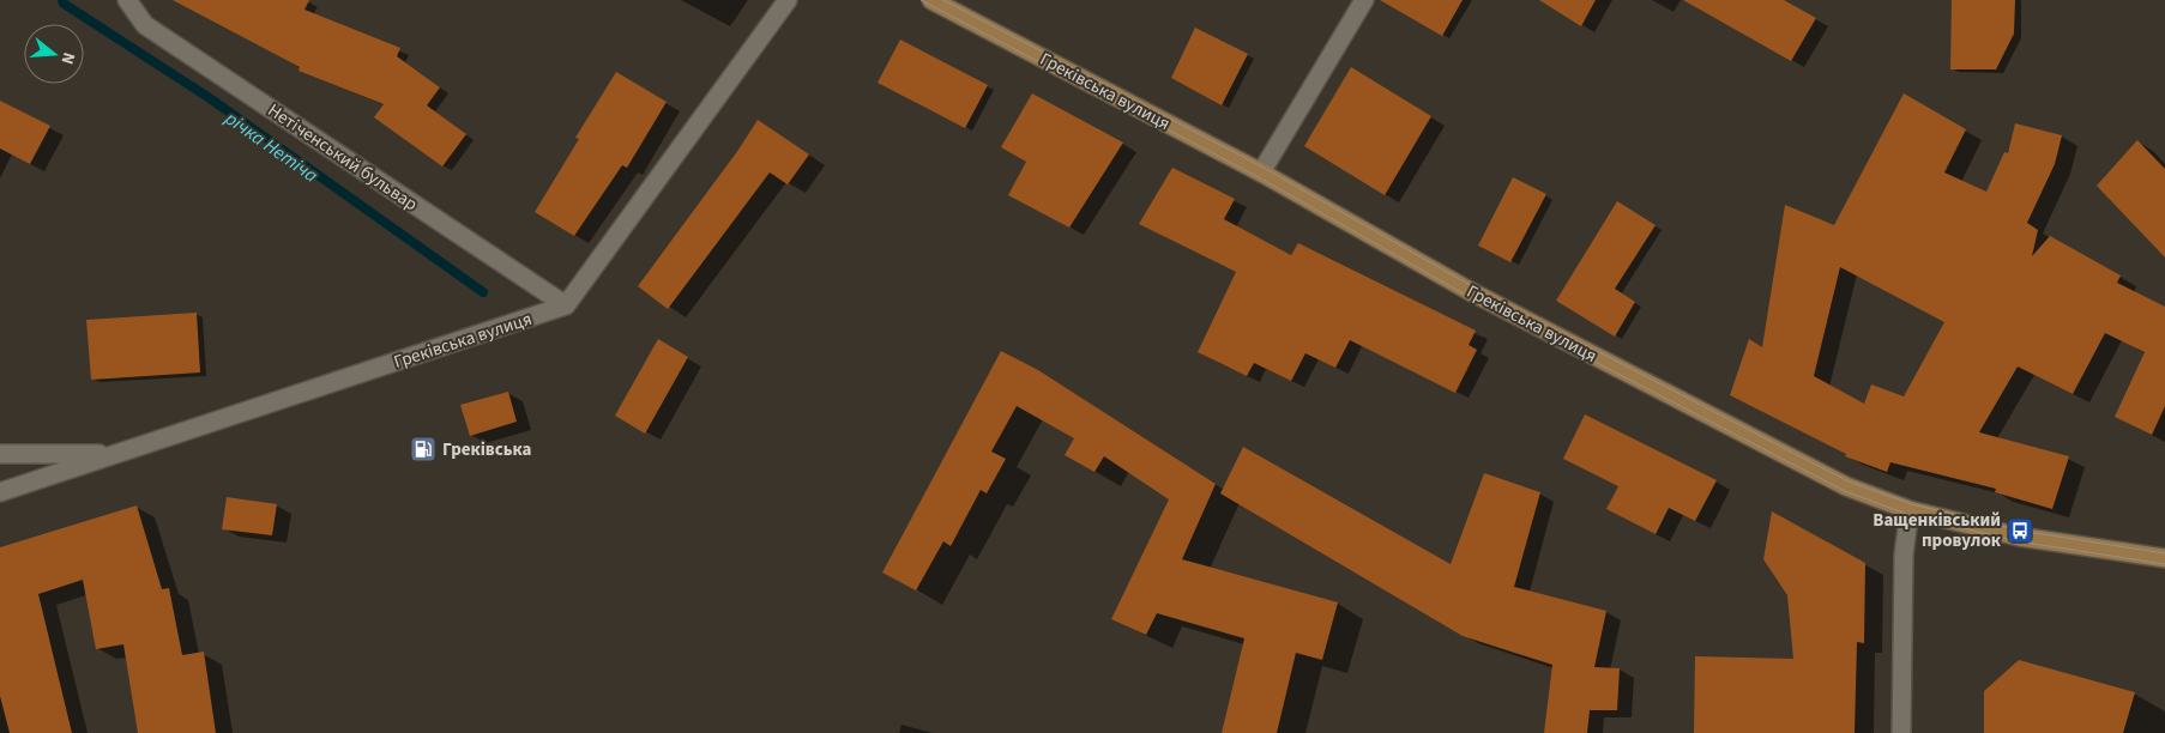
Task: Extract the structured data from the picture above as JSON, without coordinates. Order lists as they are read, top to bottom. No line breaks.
{"streets":{"main road":["Греківська вулиця"],"street":["Нетіченський бульвар"]},"crossings":[["Греківська вулиця","Нетіченський бульвар"]],"water":["річка Нетіча"],"places":{"fuel station":["Греківська"],"bus stop":["Ващенківський провулок"]},"north":"right"}
